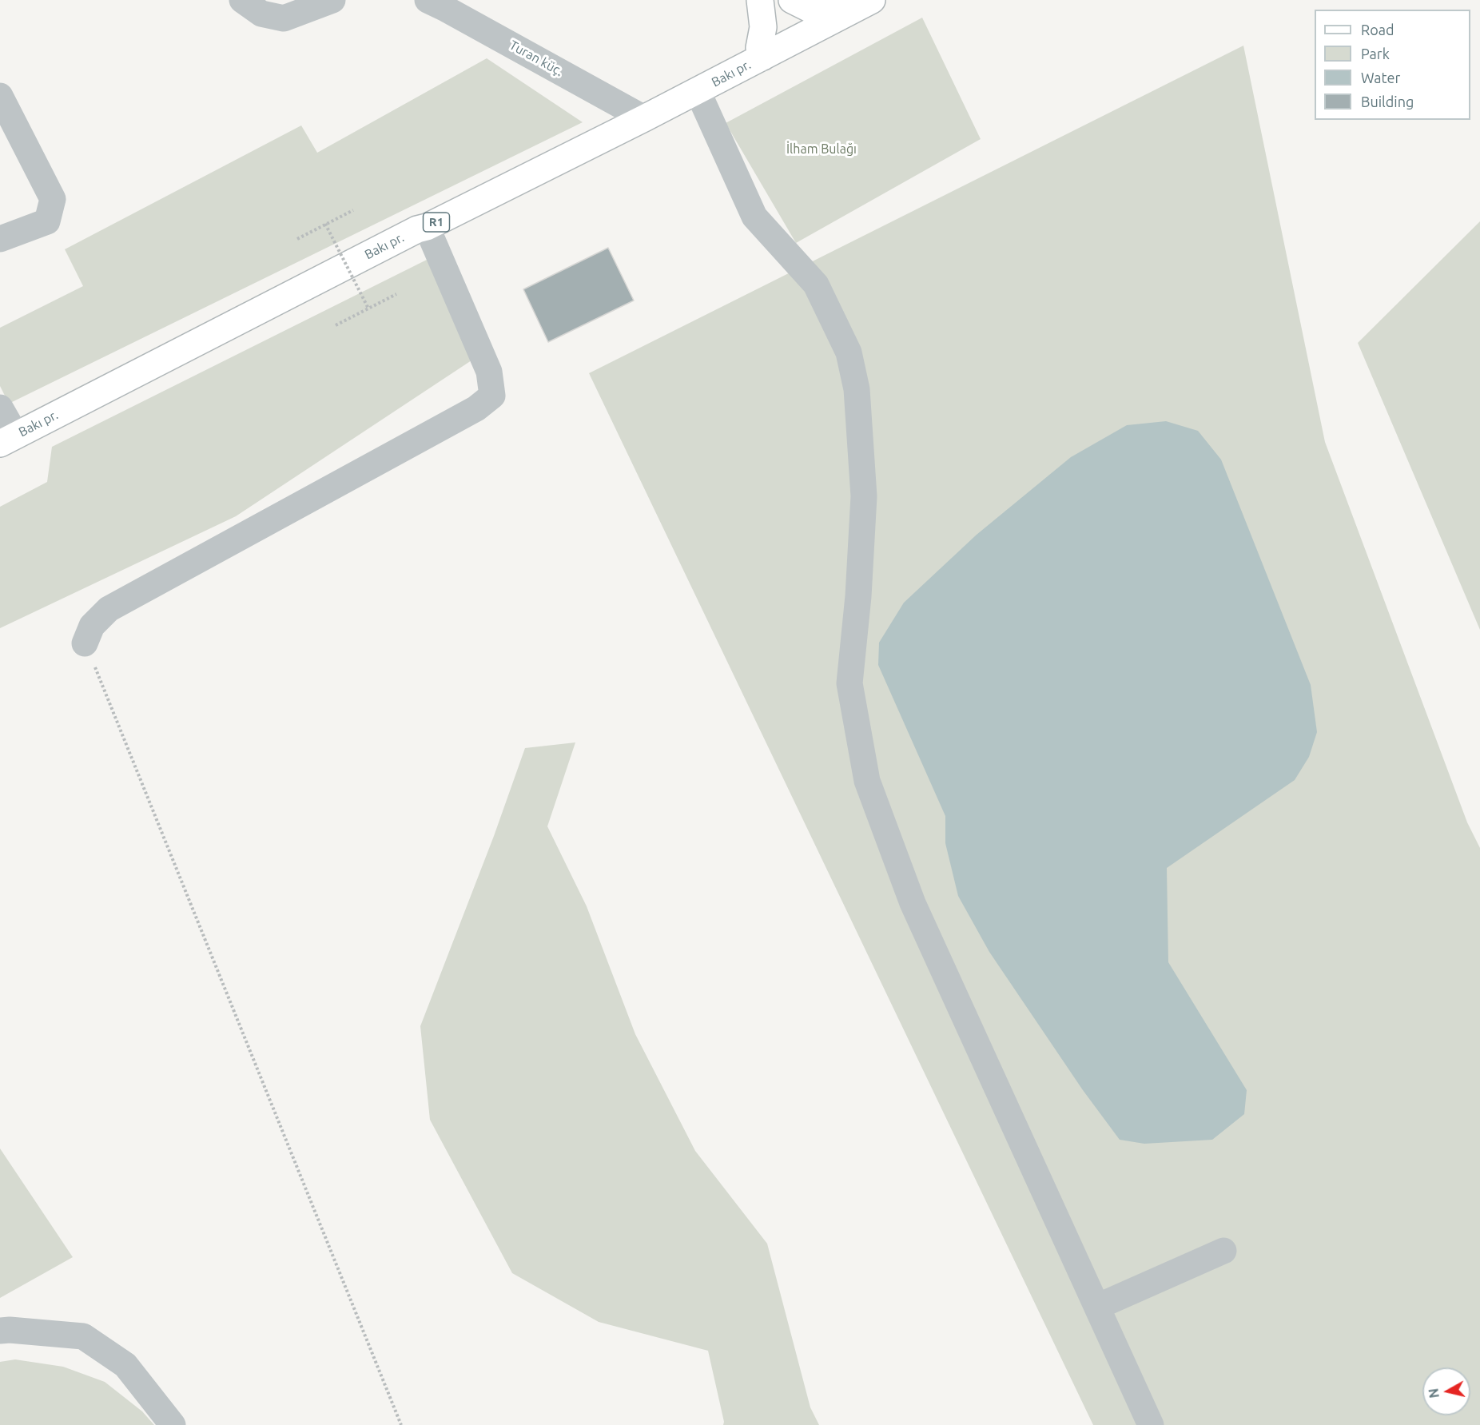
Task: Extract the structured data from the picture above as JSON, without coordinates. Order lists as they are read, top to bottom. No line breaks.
{"streets":{"main road":["Bakı pr.","R1"],"street":["Turan küç."]},"crossings":[["Turan küç.","Bakı pr."]],"parks":["İlham Bulağı"],"legend":["Road","Park","Water","Building"],"north":"left"}
